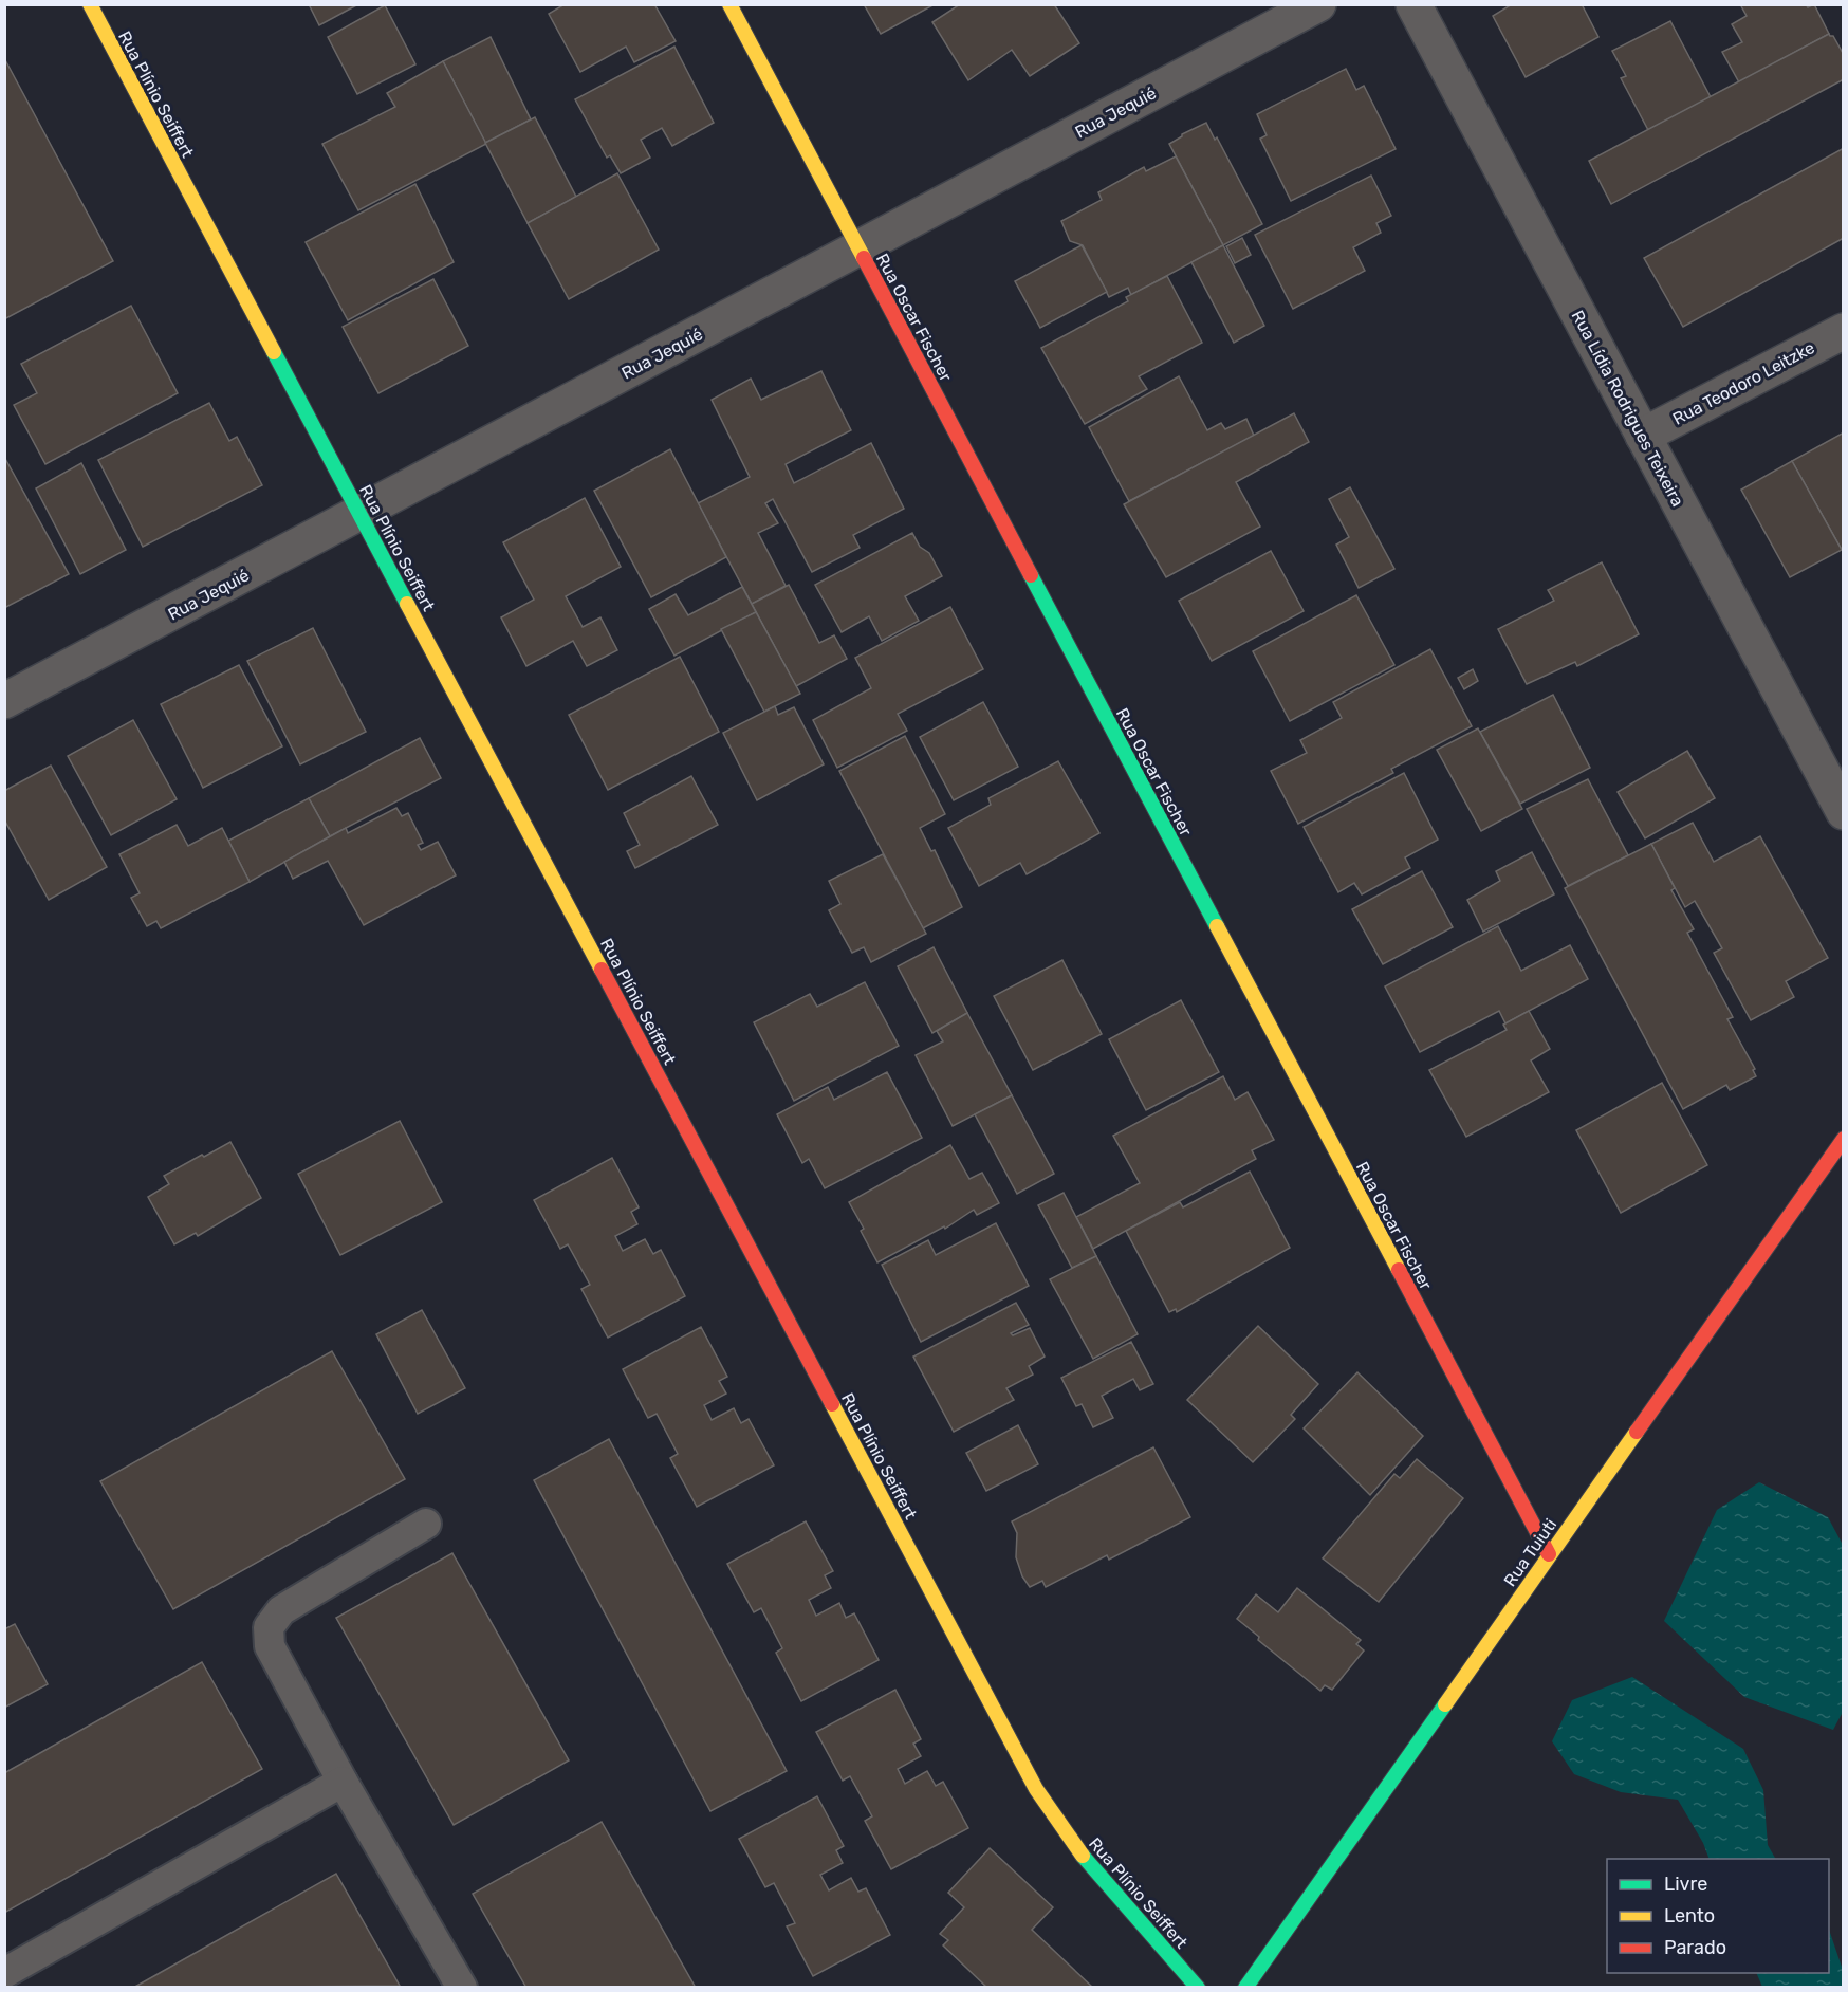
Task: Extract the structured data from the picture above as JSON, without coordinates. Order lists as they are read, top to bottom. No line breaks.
{"streets":{"street":["Rua Plínio Seiffert","Rua Jequié","Rua Oscar Fischer","Rua Teodoro Leitzke","Rua Lídia Rodrigues Teixeira","Rua Tuiuti"]},"crossings":[["Rua Plínio Seiffert","Rua Jequié"],["Rua Jequié","Rua Oscar Fischer"],["Rua Oscar Fischer","Rua Tuiuti"],["Rua Teodoro Leitzke","Rua Lídia Rodrigues Teixeira"]],"legend":["Livre","Lento","Parado"]}
